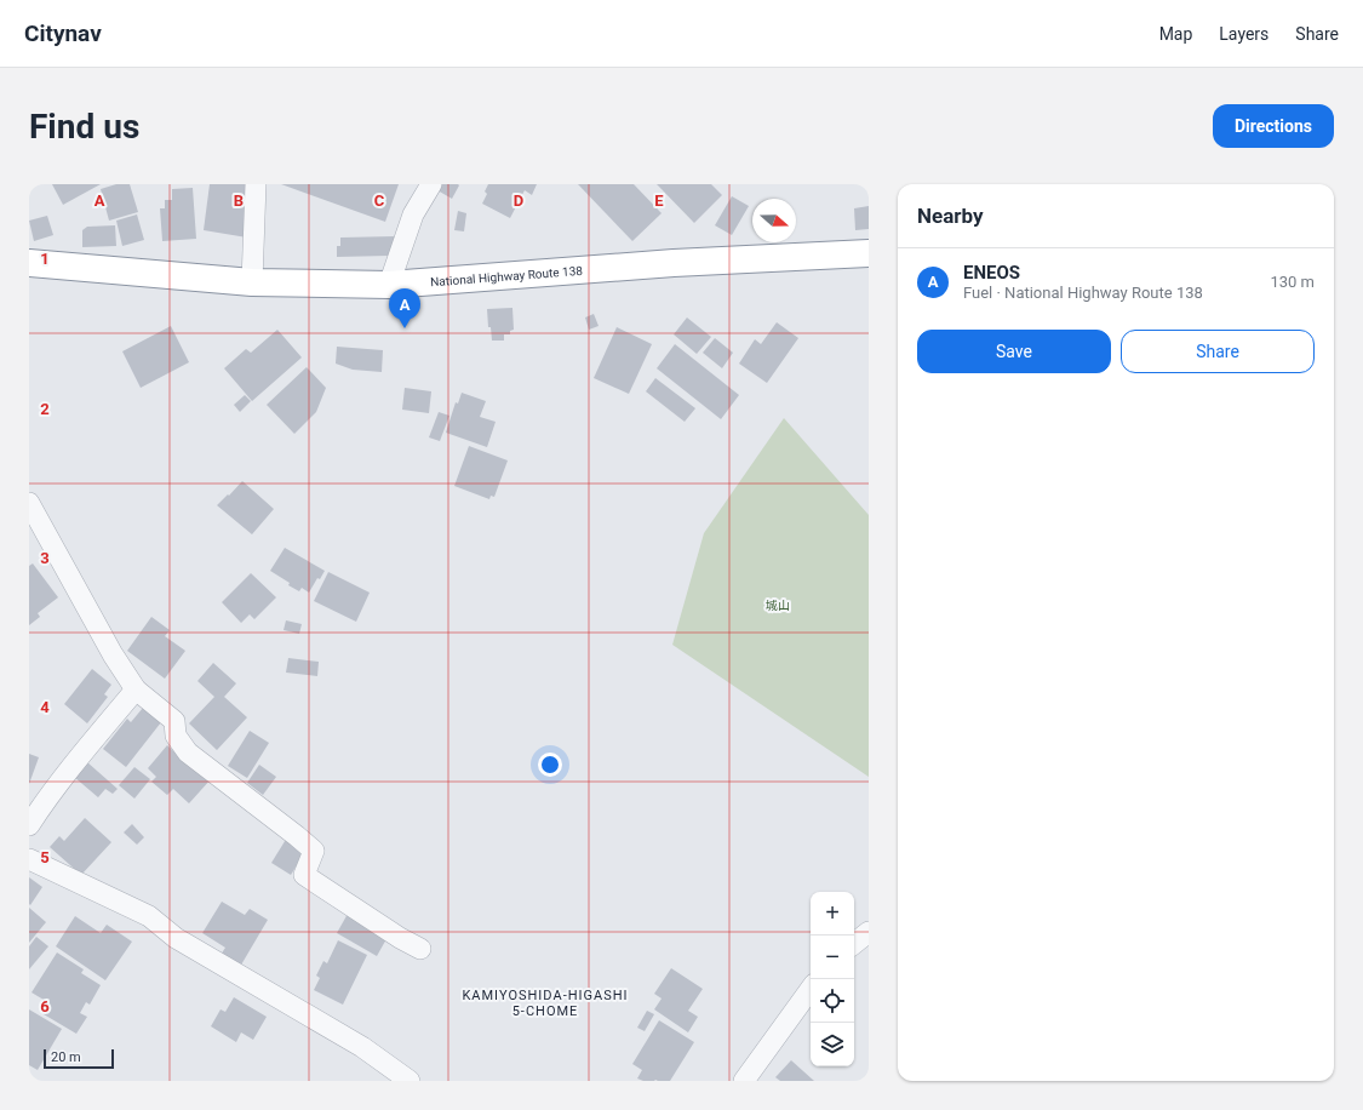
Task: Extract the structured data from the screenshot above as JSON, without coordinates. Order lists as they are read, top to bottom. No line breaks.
{"streets":{"highway":["National Highway Route 138"]},"districts":["KAMIYOSHIDA-HIGASHI 5-CHOME"],"parks":["城山"],"scale_bar":"20 m","north":"right","page":{"header":"Citynav","nav":["Map","Layers","Share"],"buttons":["Directions",["Save","Share"]],"title":"Find us","heading":"Nearby","list":[{"mark":"A","name":"ENEOS","note":"Fuel · National Highway Route 138","value":"130 m"}],"pins":"A","map_buttons":["+","−"],"scale":"20 m"},"grid":{"columns":["A","B","C","D","E"],"rows":["1","2","3","4","5","6"]}}
